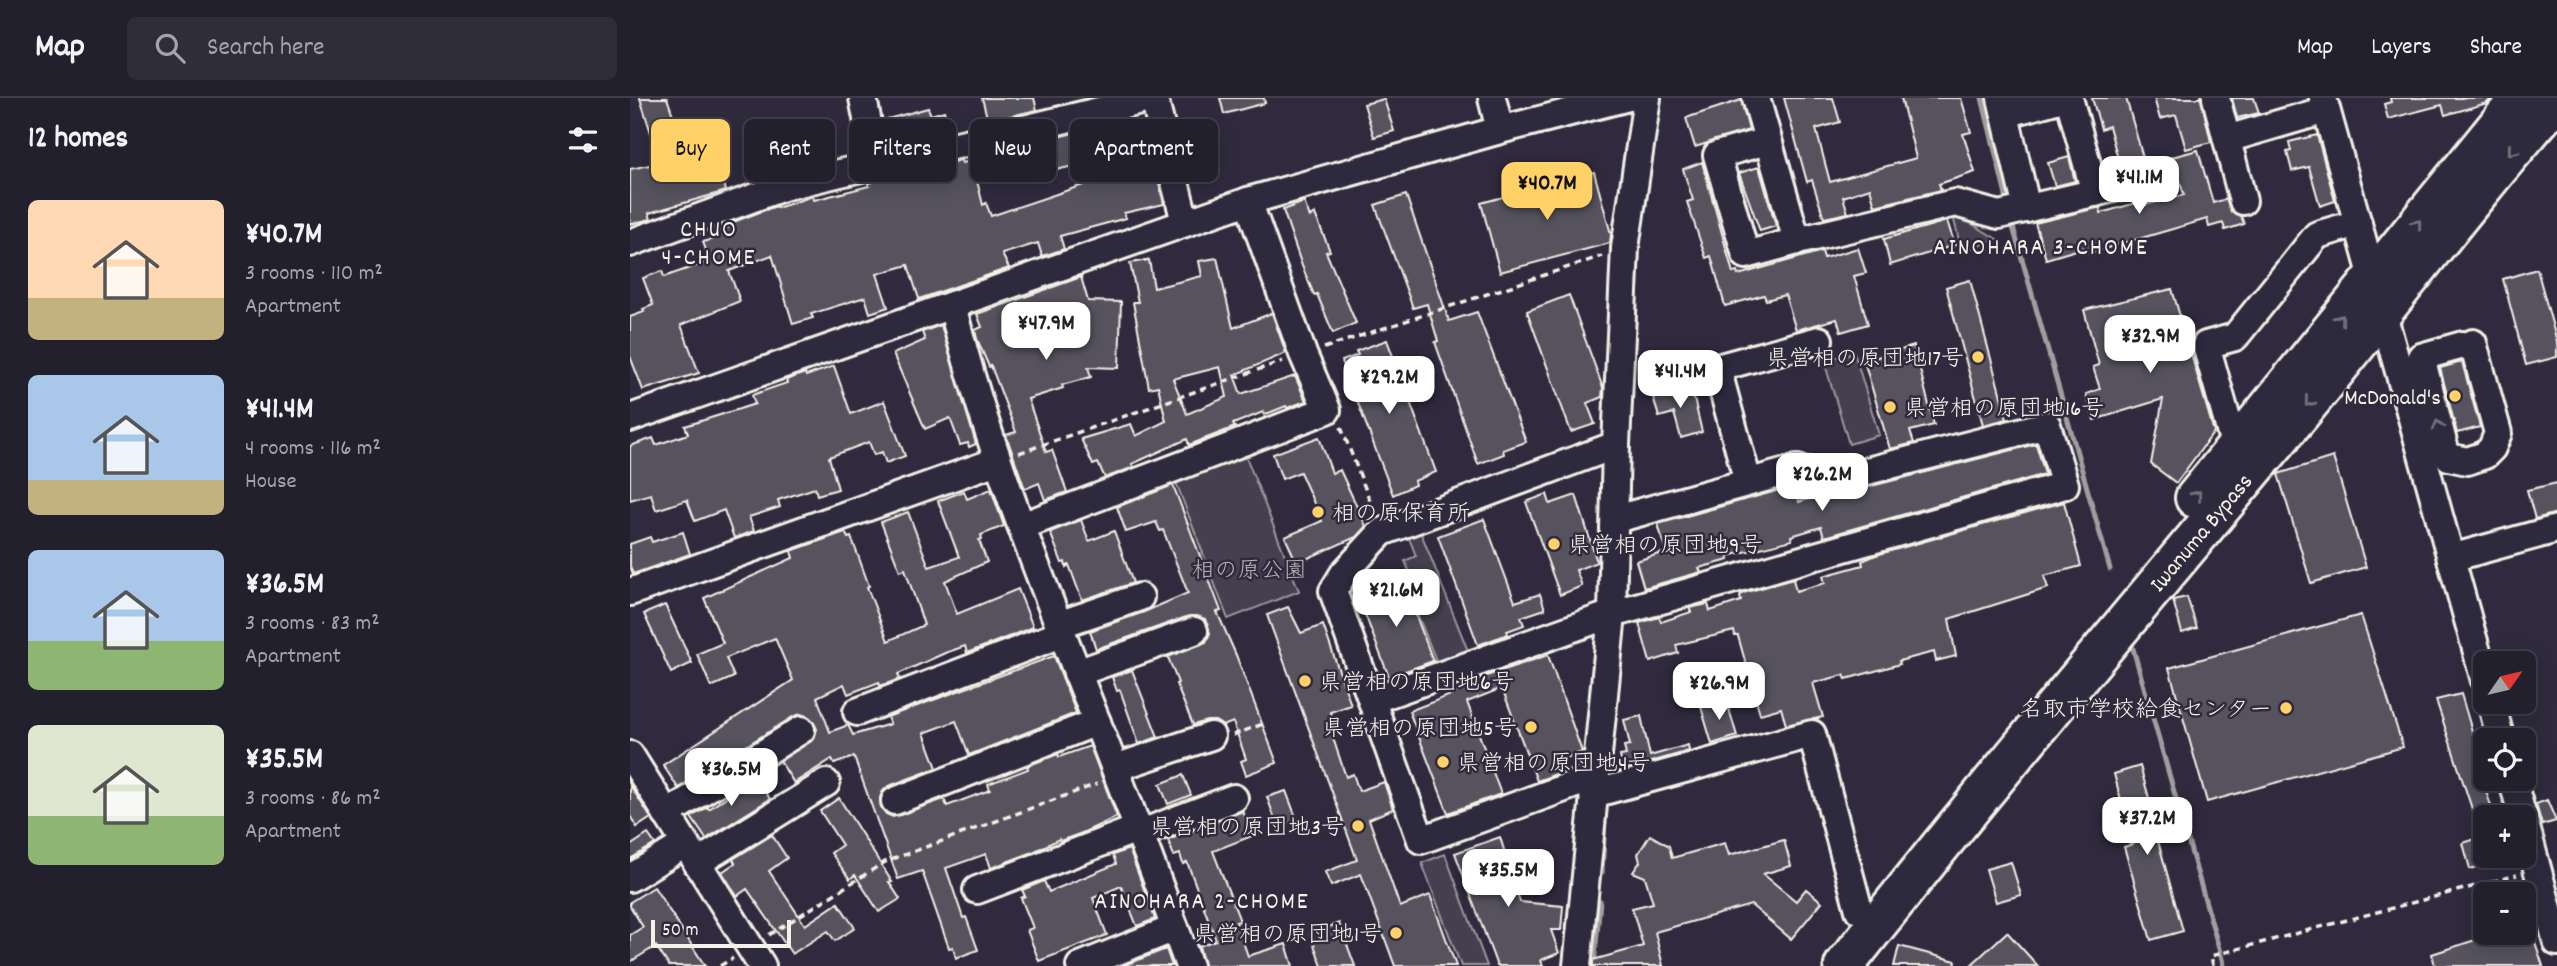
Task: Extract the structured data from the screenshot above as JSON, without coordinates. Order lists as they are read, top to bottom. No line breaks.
{"streets":{"highway":["Iwanuma Bypass"]},"districts":["CHUO 4-CHOME","AINOHARA 3-CHOME","AINOHARA 2-CHOME"],"parks":["相の原公園"],"places":["県営相の原団地17号","McDonald's","県営相の原団地16号","相の原保育所","県営相の原団地9号","県営相の原団地6号","名取市学校給食センター","県営相の原団地5号","県営相の原団地4号","県営相の原団地3号","県営相の原団地1号"],"scale_bar":"50 m","north":"top right","page":{"header":"Map","search":"Search here","nav":["Map","Layers","Share"],"heading":"12 homes","chip":["Buy","Rent","Filters","New","Apartment"],"price":["¥41.1M","¥40.7M","¥47.9M","¥32.9M","¥41.4M","¥29.2M","¥26.2M","¥21.6M","¥26.9M","¥36.5M","¥37.2M","¥35.5M"],"list":[{"name":"¥40.7M","note":"3 rooms · 110 m² · Apartment"},{"name":"¥41.4M","note":"4 rooms · 116 m² · House"},{"name":"¥36.5M","note":"3 rooms · 83 m² · Apartment"},{"name":"¥35.5M","note":"3 rooms · 86 m² · Apartment"}],"map_buttons":["+","−"],"scale":"50 m"}}
